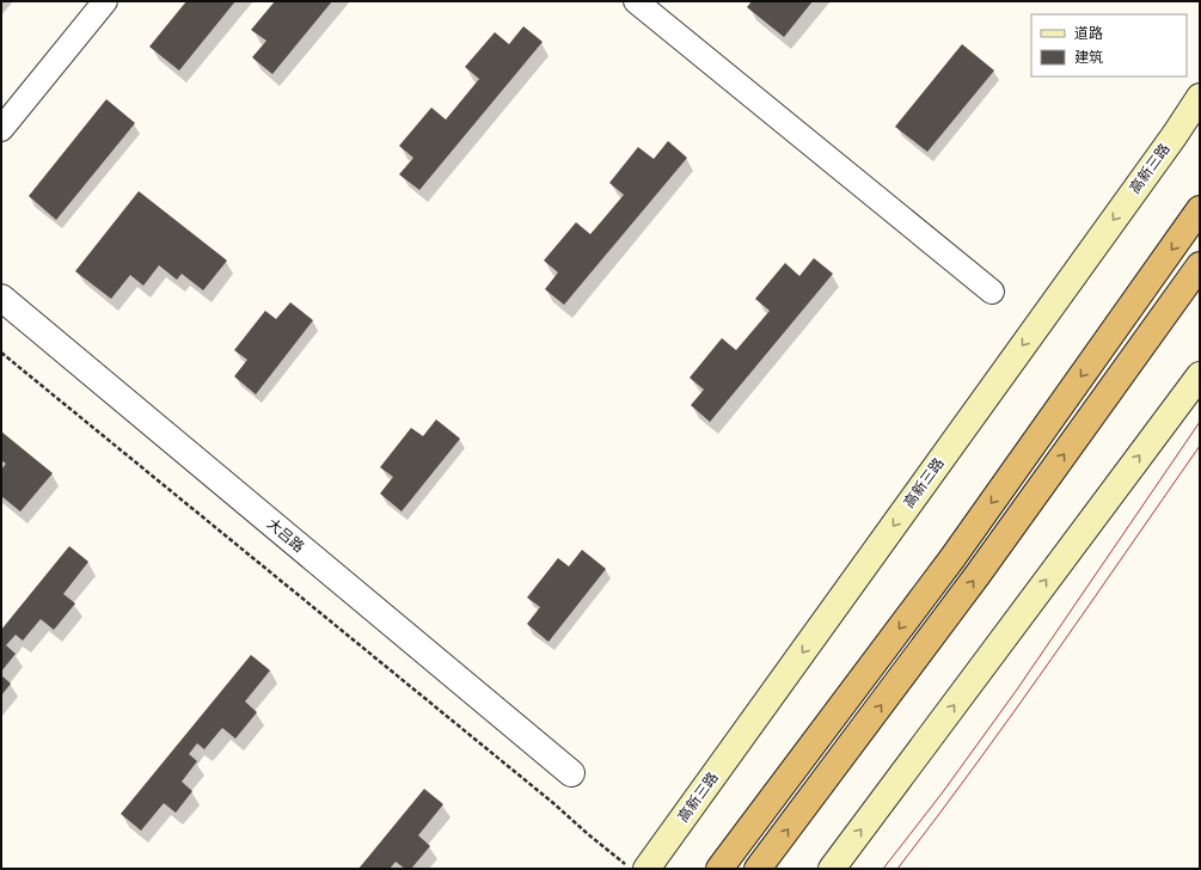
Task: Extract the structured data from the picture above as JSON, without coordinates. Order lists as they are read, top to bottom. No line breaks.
{"streets":{"main road":["高新三路"],"street":["大吕路"]},"legend":["道路","建筑"]}
